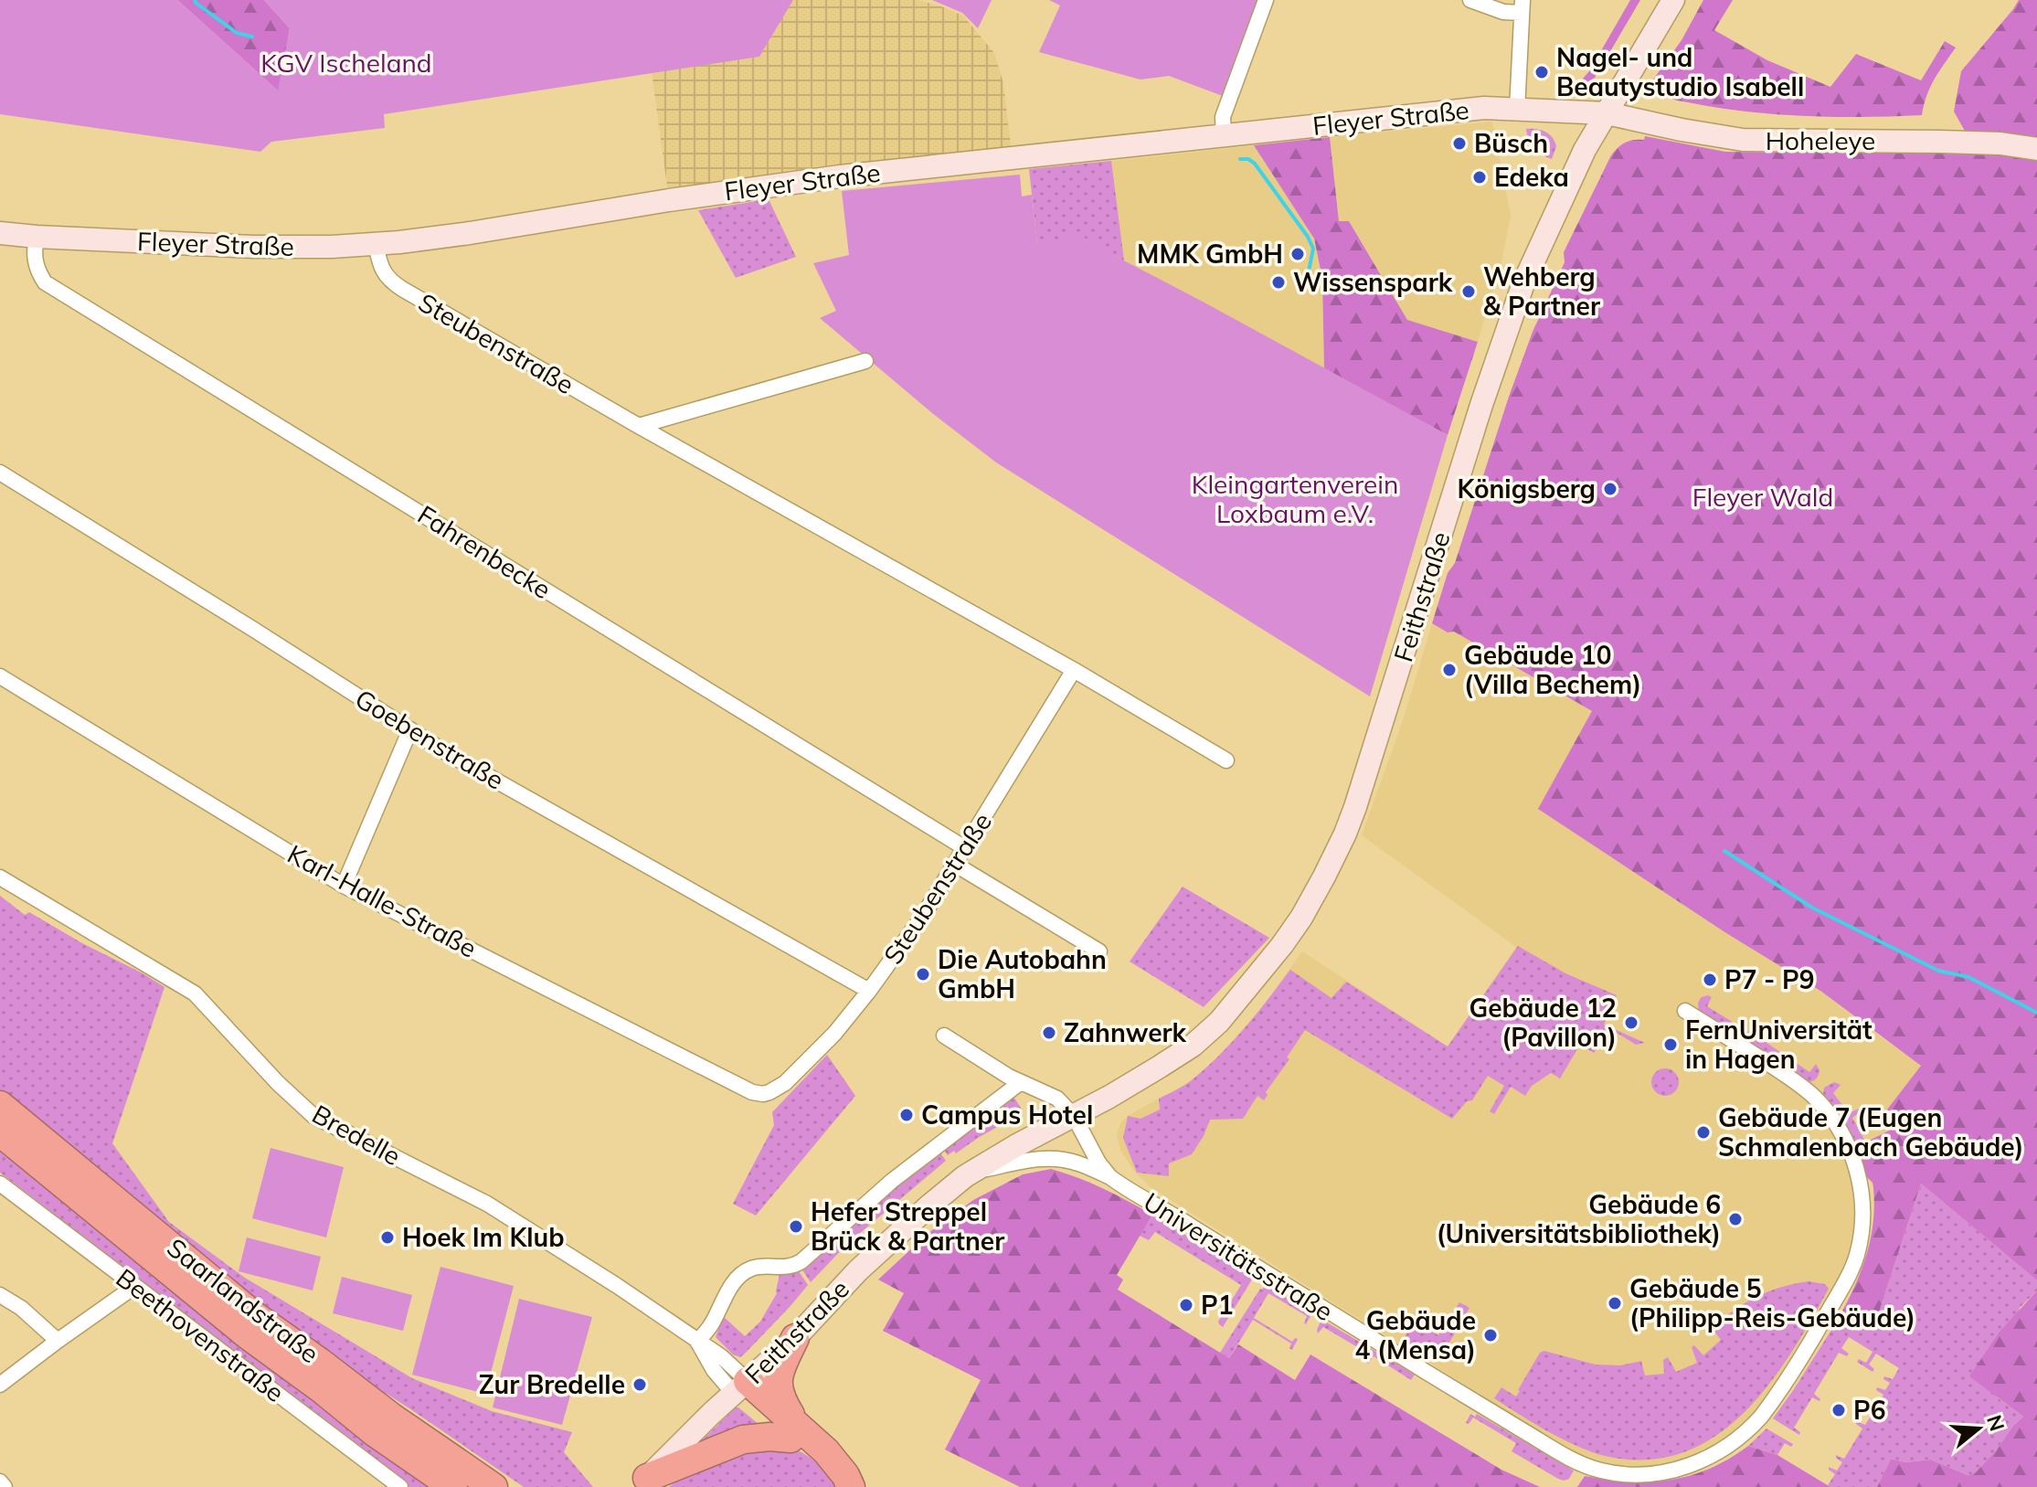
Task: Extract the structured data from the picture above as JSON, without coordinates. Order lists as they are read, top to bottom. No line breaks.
{"streets":{"highway":["Saarlandstraße"],"street":["Fleyer Straße","Hoheleye","Steubenstraße","Fahrenbecke","Feithstraße","Goebenstraße","Karl-Halle-Straße","Bredelle","Universitätsstraße","Beethovenstraße"]},"crossings":[["Fleyer Straße","Hoheleye"],["Fleyer Straße","Steubenstraße"],["Fleyer Straße","Fahrenbecke"],["Fleyer Straße","Feithstraße"],["Hoheleye","Feithstraße"],["Steubenstraße","Fahrenbecke"],["Steubenstraße","Goebenstraße"],["Steubenstraße","Karl-Halle-Straße"],["Feithstraße","Bredelle"],["Feithstraße","Universitätsstraße"]],"parks":["KGV Ischeland","Kleingartenverein Loxbaum e.V.","Fleyer Wald"],"places":["Nagel- und Beautystudio Isabell","Büsch","Edeka","MMK GmbH","Wissenspark","Wehberg & Partner","Königsberg","Gebäude 10 (Villa Bechem)","Die Autobahn GmbH","P7 - P9","Gebäude 12 (Pavillon)","Zahnwerk","FernUniversität in Hagen","Campus Hotel","Gebäude 7 (Eugen Schmalenbach Gebäude)","Gebäude 6 (Universitätsbibliothek)","Hefer Streppel Brück & Partner","Hoek Im Klub","Gebäude 5 (Philipp-Reis-Gebäude)","P1","Gebäude 4 (Mensa)","Zur Bredelle","P6"],"north":"right"}
